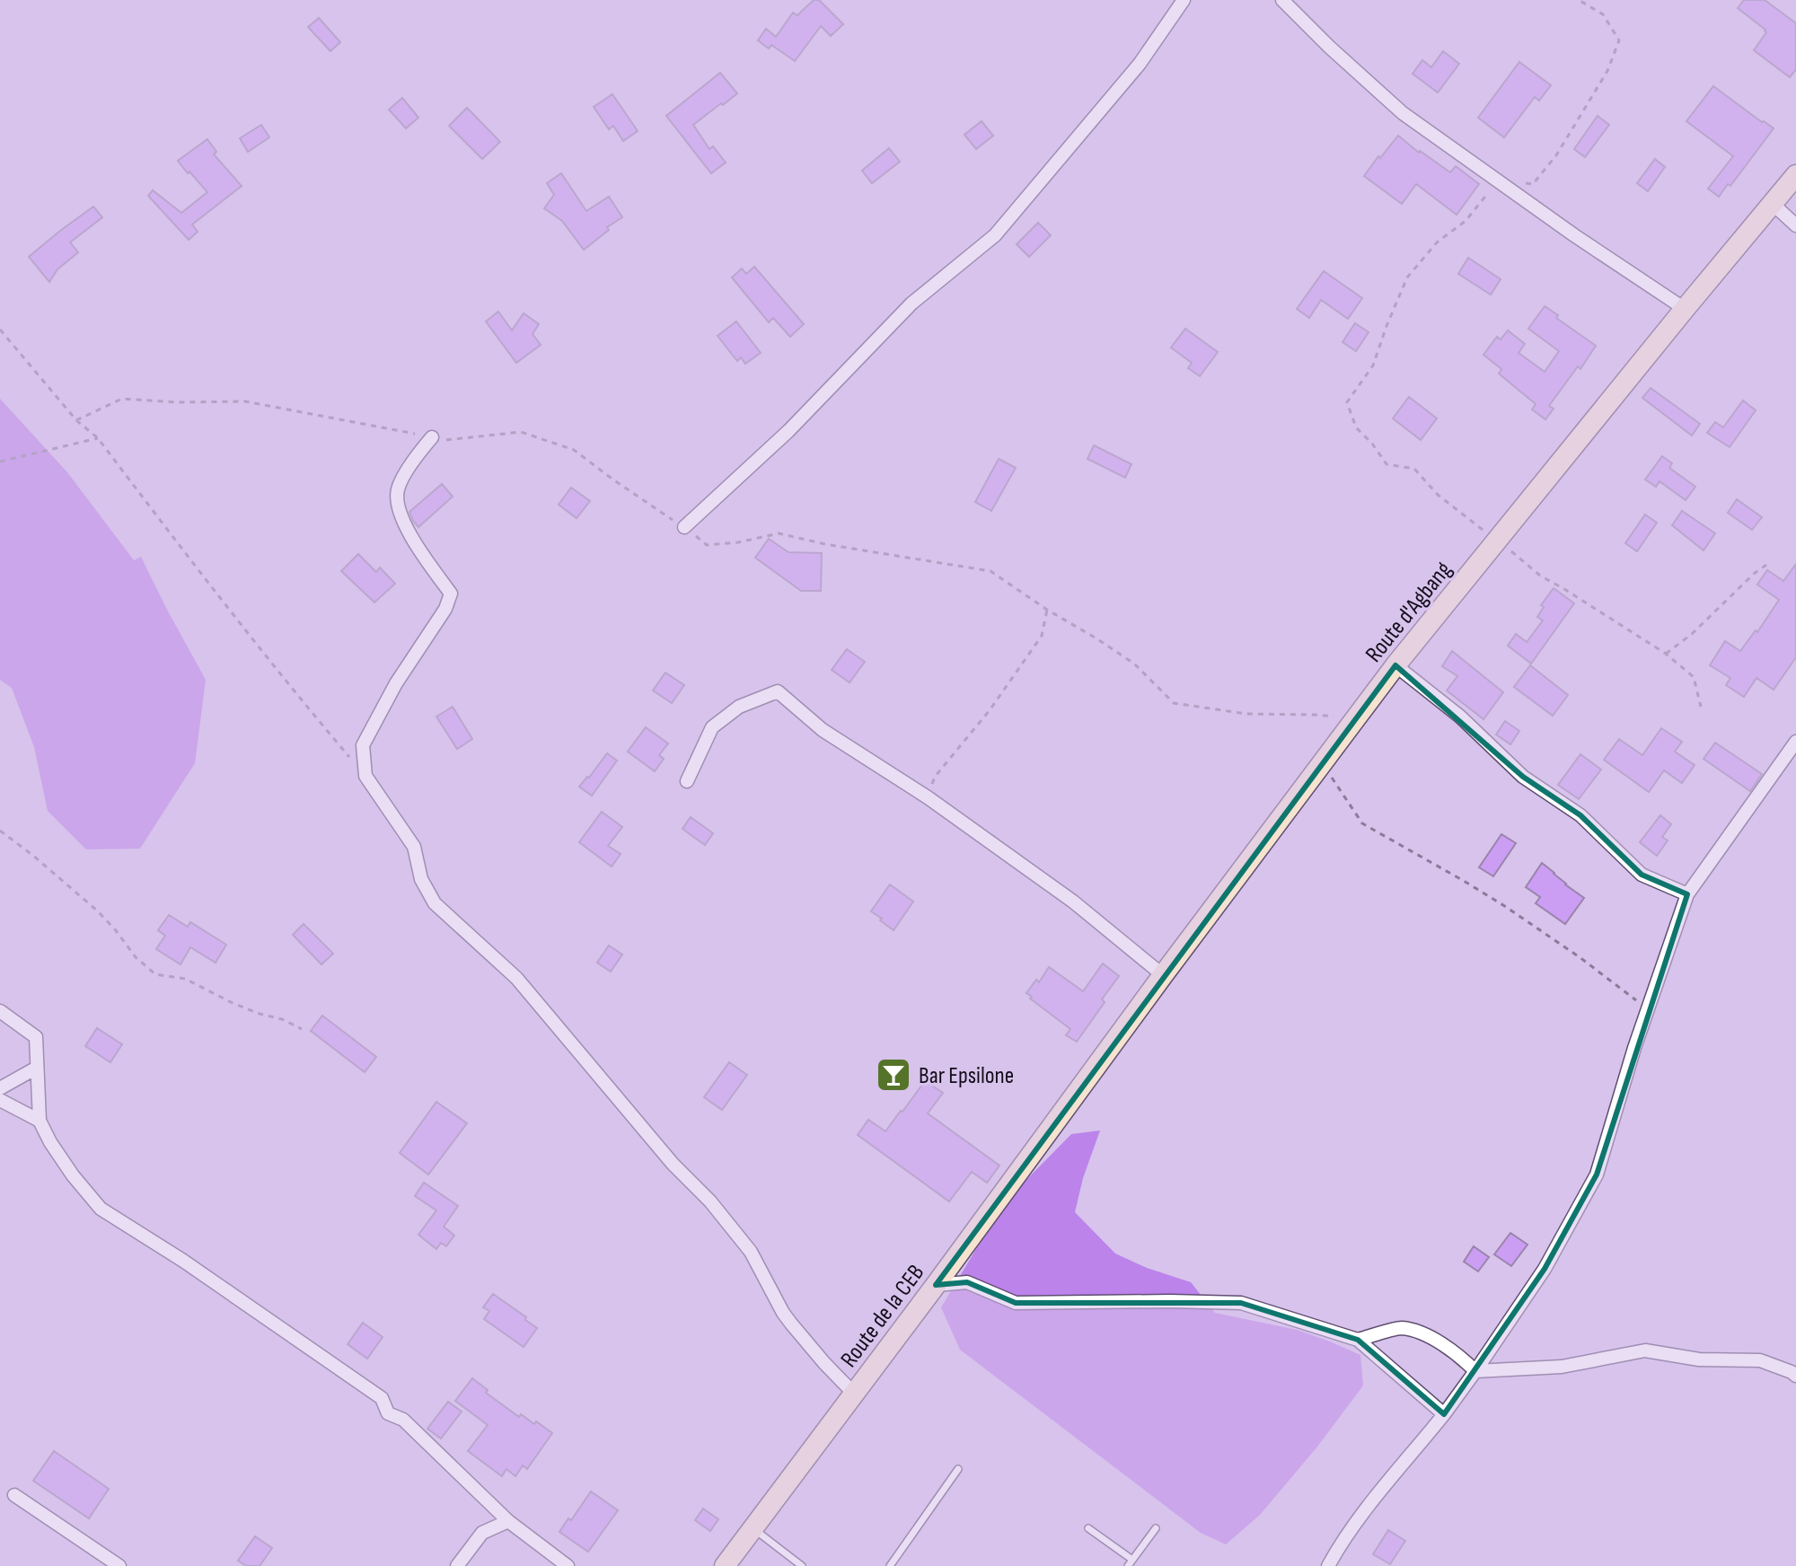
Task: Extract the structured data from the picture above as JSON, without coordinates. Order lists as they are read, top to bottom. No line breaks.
{"streets":{"main road":["Route d'Agbang","Route de la CEB"]},"crossings":[["Route d'Agbang","Route de la CEB"]],"places":{"bar":["Bar Epsilone"]}}
